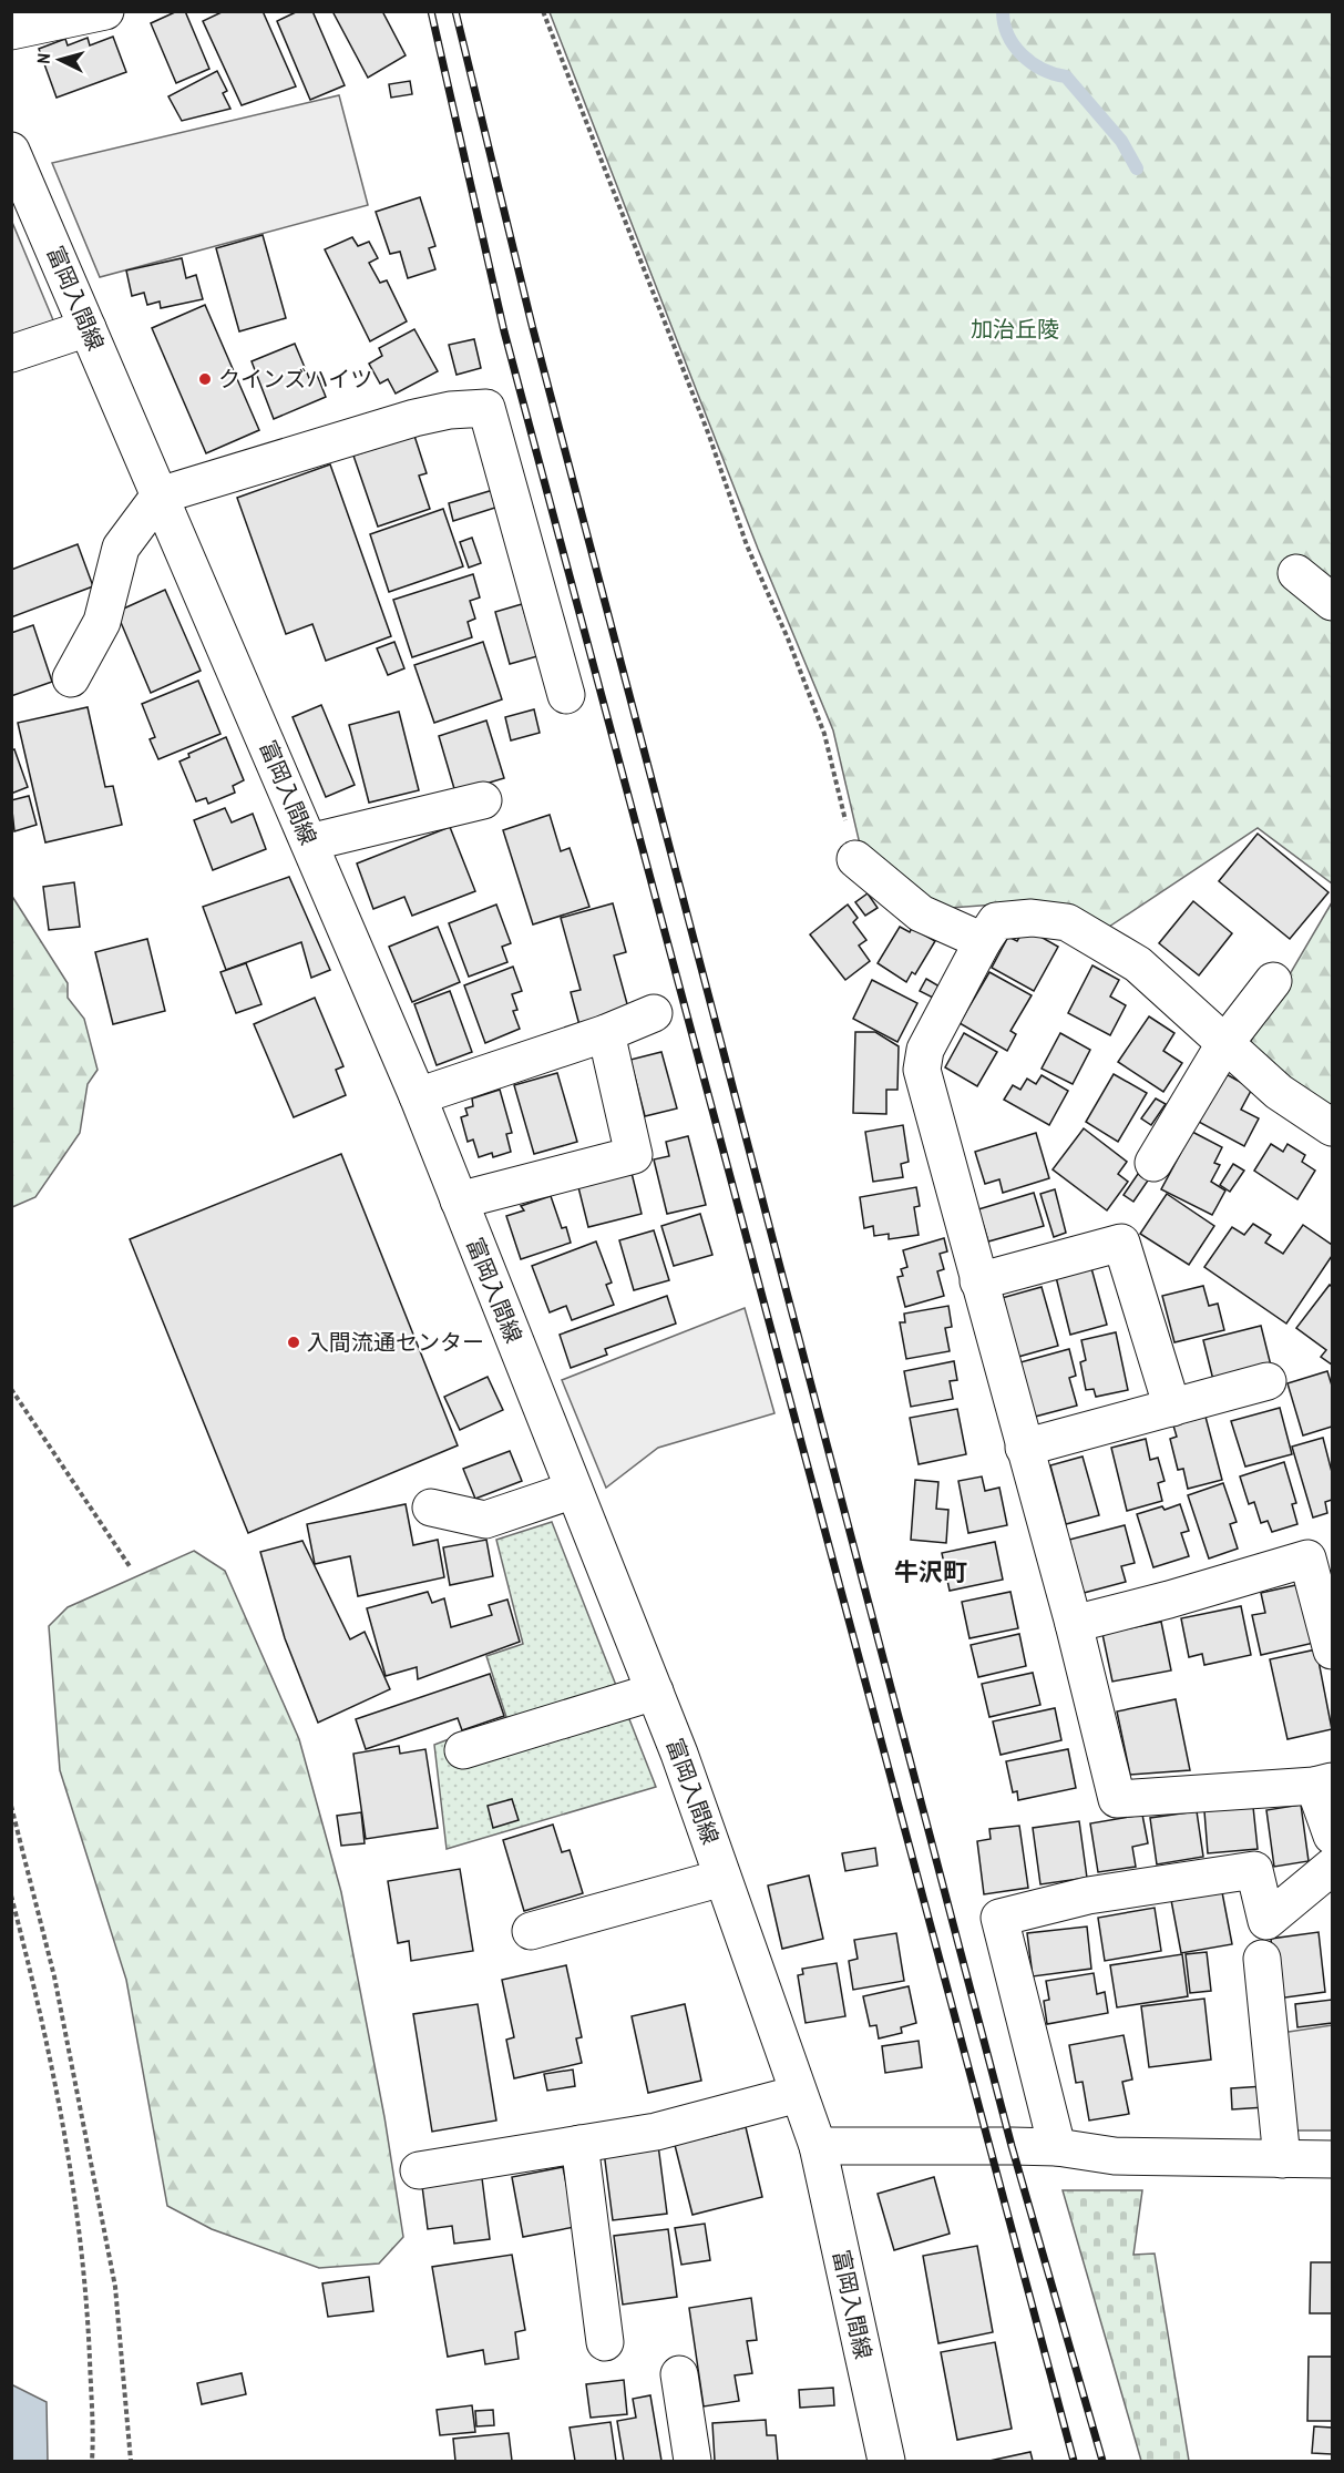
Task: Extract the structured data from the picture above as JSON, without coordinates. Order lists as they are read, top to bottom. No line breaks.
{"streets":{"street":["富岡入間線"]},"districts":["牛沢町"],"parks":["加治丘陵"],"places":["クインズハイツ","入間流通センター"],"north":"left"}
